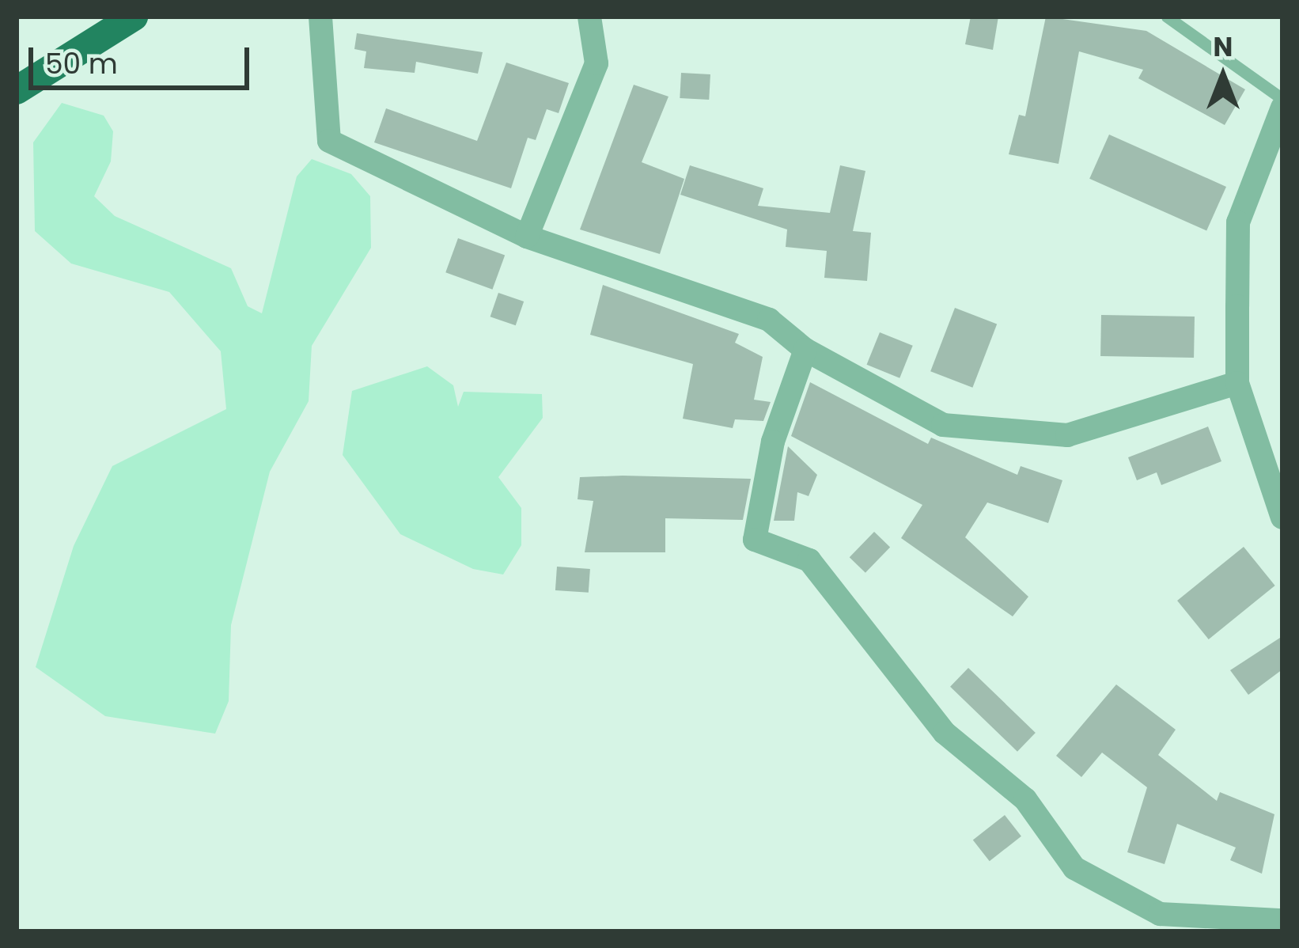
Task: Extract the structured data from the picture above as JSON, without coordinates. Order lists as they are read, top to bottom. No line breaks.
{"scale_bar":"50 m","north":"top"}
